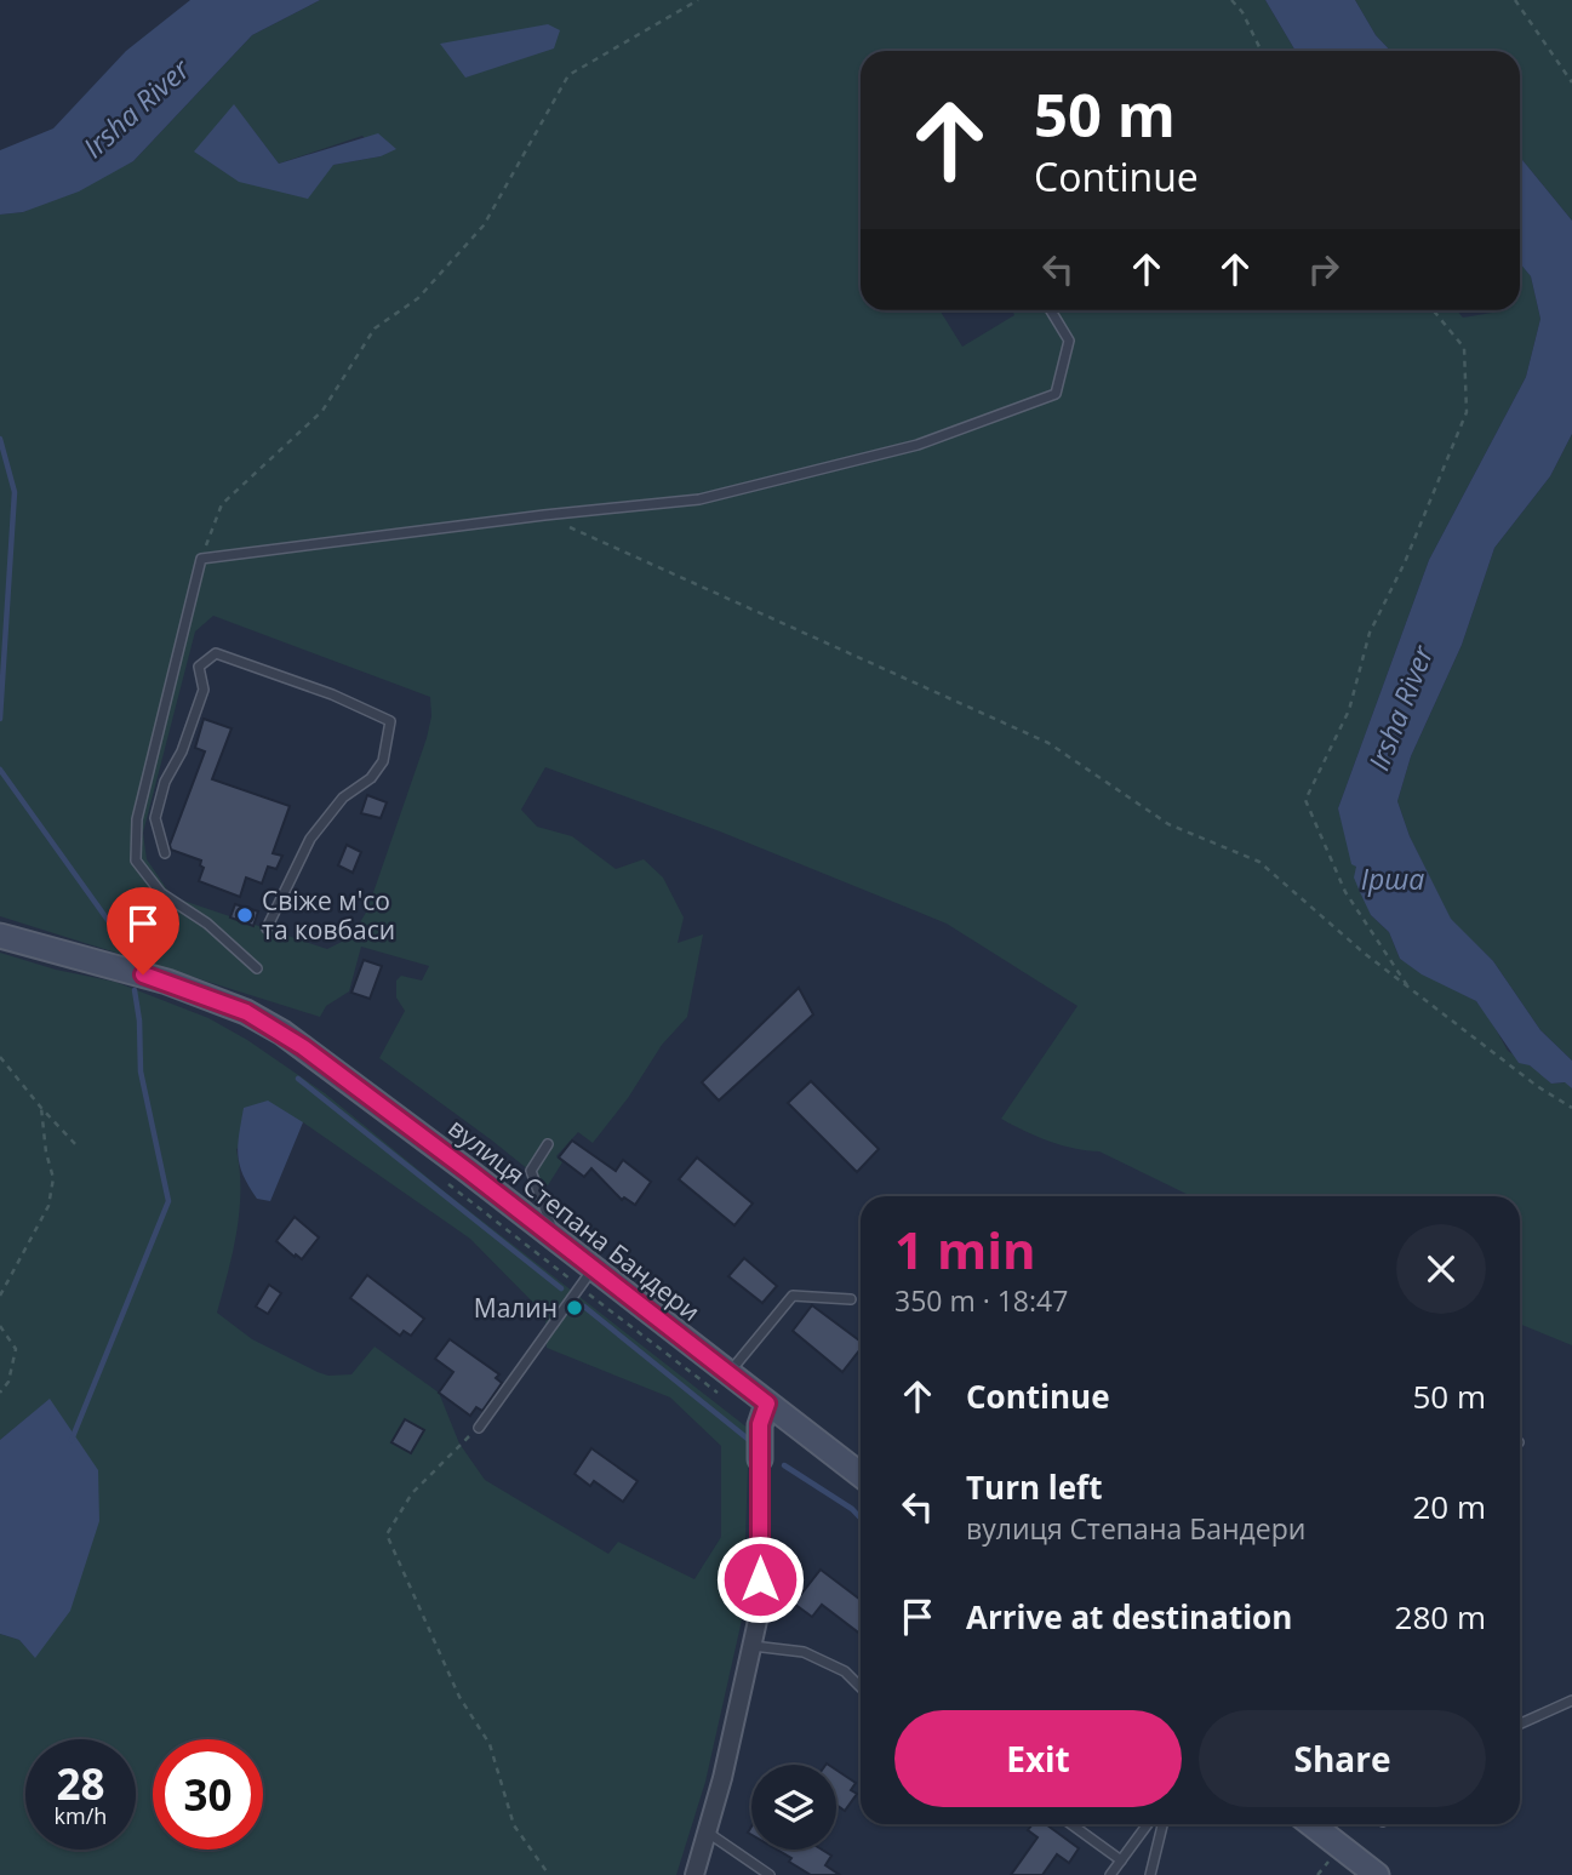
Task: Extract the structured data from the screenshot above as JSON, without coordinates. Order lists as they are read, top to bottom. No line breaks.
{"streets":{"street":["вулиця Степана Бандери"]},"water":["Irsha River","Ірша"],"places":["Свіже м'со та ковбаси","Малин"],"page":{"turn":["50 m","Continue"],"heading":["1 min","350 m · 18:47"],"list":[{"name":"Continue","value":"50 m"},{"name":"Turn left","note":"вулиця Степана Бандери","value":"20 m"},{"name":"Arrive at destination","value":"280 m"}],"buttons":["Exit","Share"],"speed":"28 km/h","limit":"30"}}
